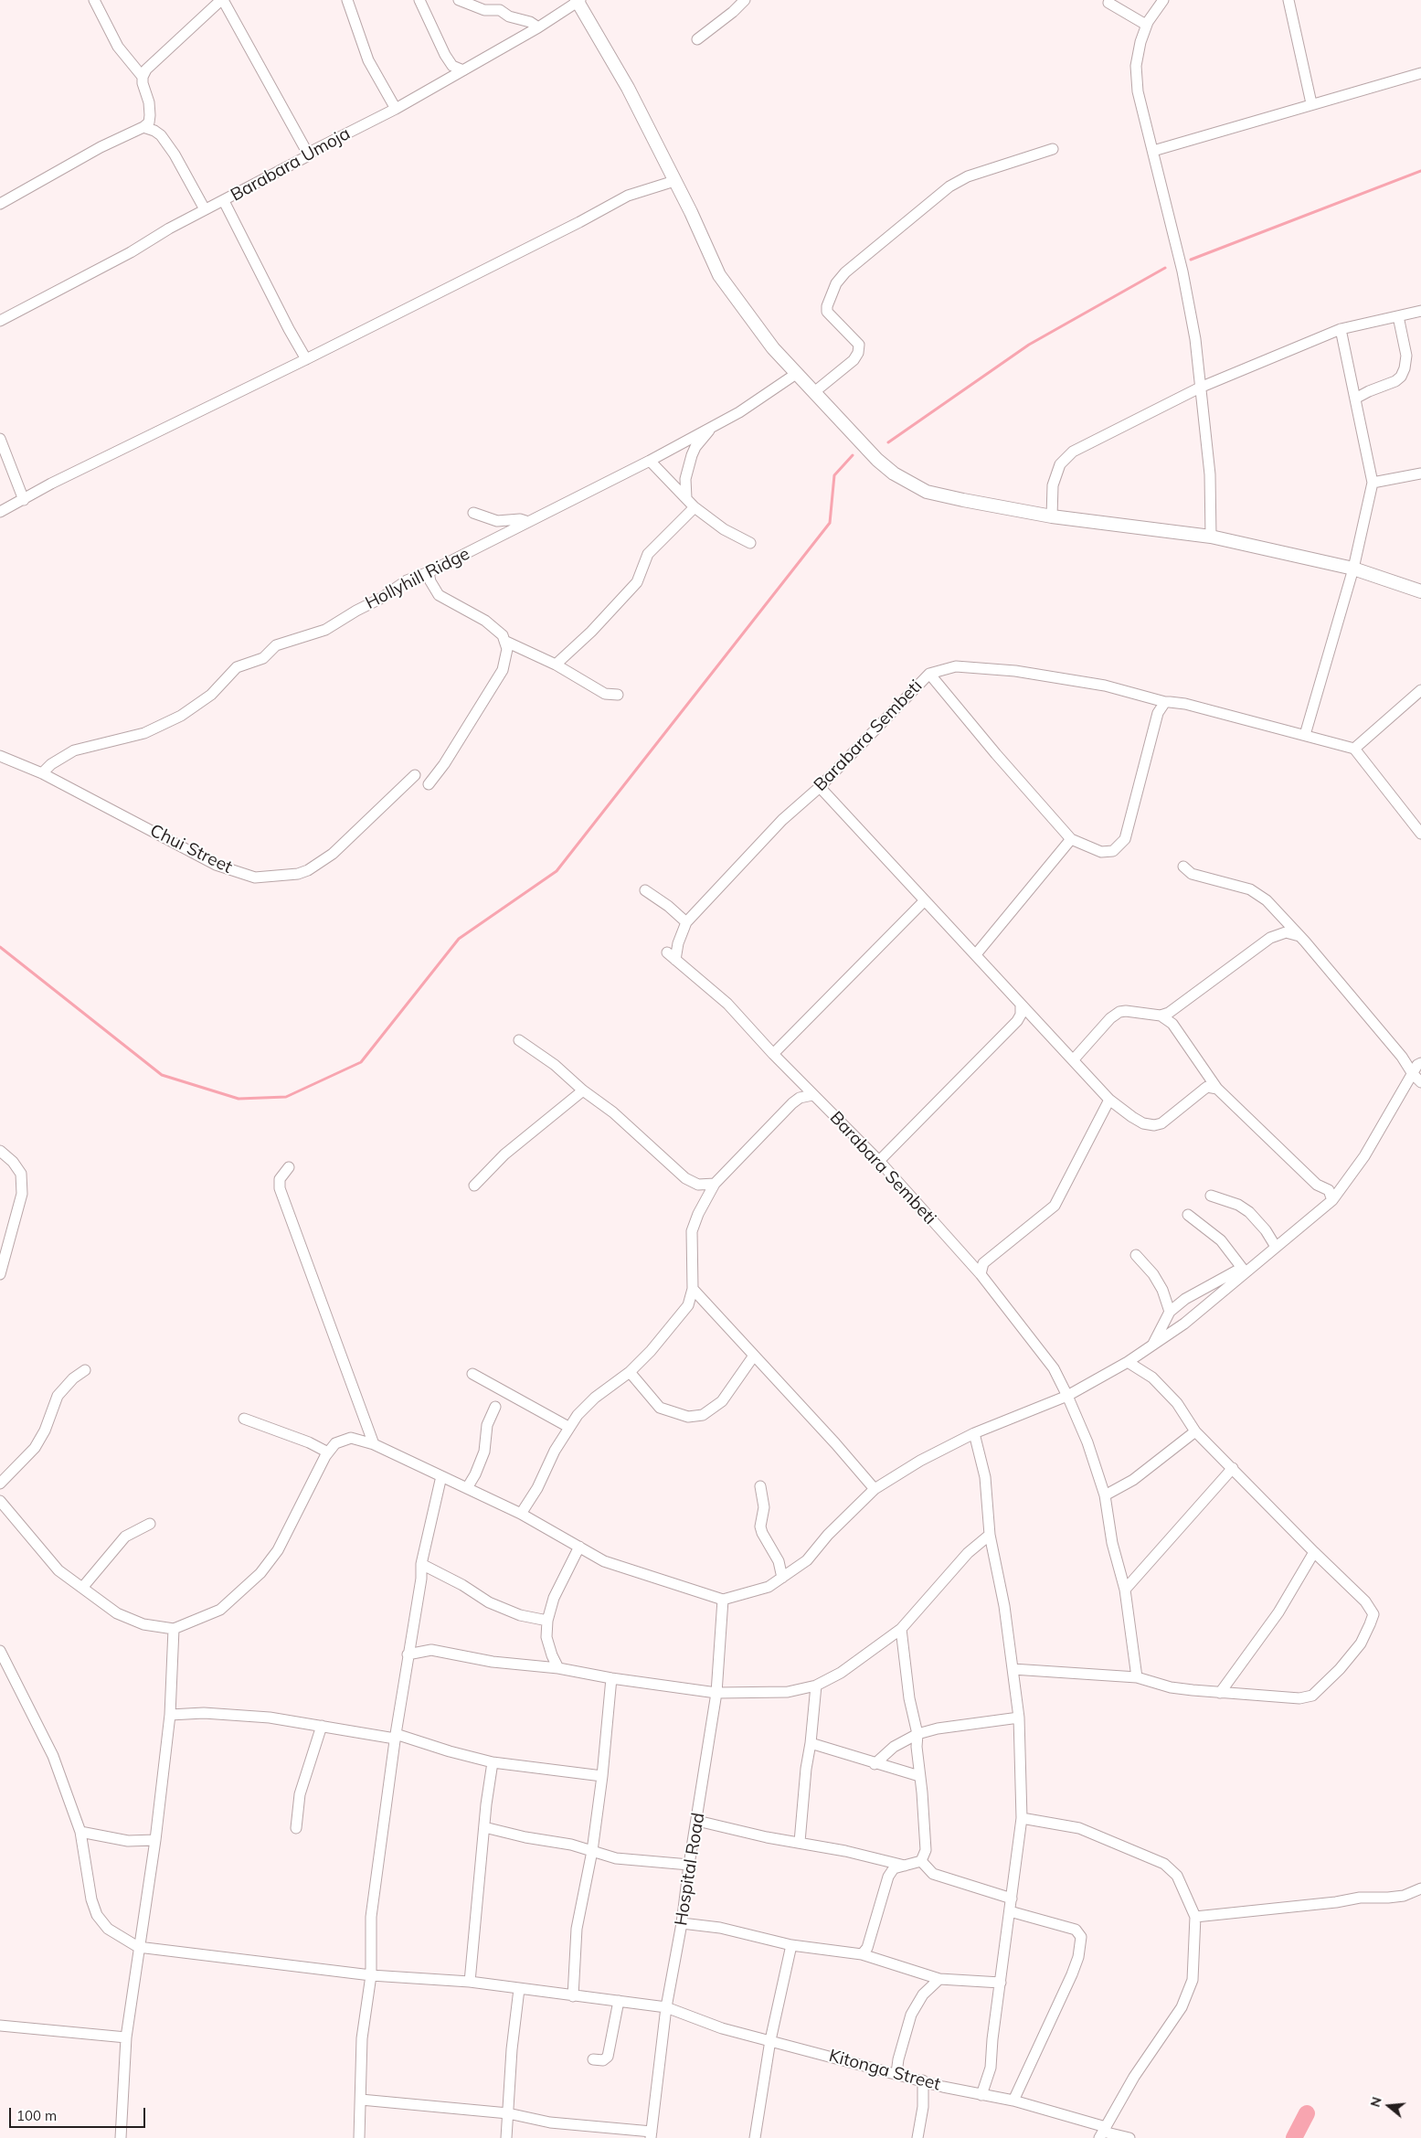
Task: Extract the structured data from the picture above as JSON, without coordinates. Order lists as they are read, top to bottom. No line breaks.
{"streets":{"street":["Barabara Umoja","Hollyhill Ridge","Barabara Sembeti","Chui Street","Hospital Road","Kitonga Street"]},"crossings":[["Hollyhill Ridge","Chui Street"],["Hospital Road","Kitonga Street"]],"scale_bar":"100 m","north":"left"}
